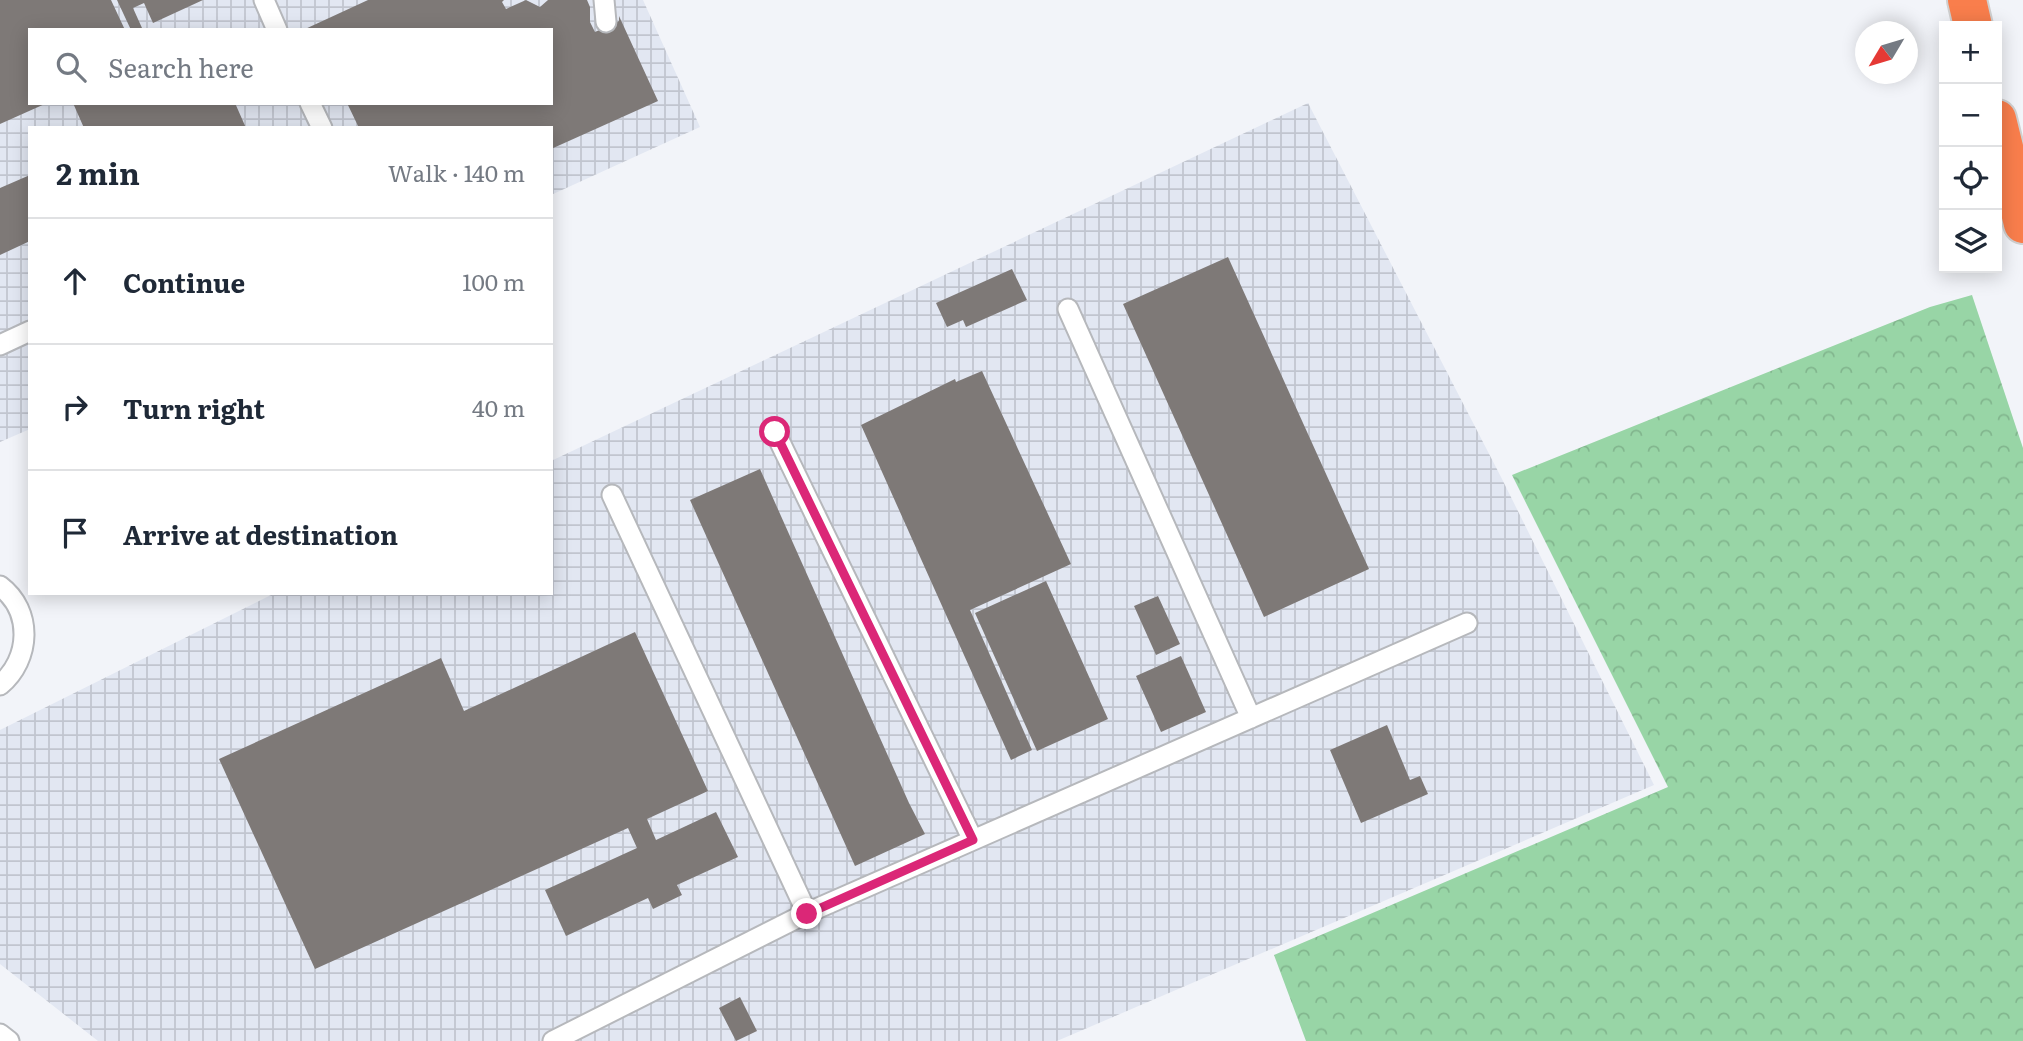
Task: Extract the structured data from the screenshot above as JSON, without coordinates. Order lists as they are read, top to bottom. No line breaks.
{"north":"bottom left","page":{"map_buttons":["+","−"],"search":"Search here","heading":["2 min","Walk · 140 m"],"list":[["Continue","100 m"],["Turn right","40 m"],"Arrive at destination"]}}
